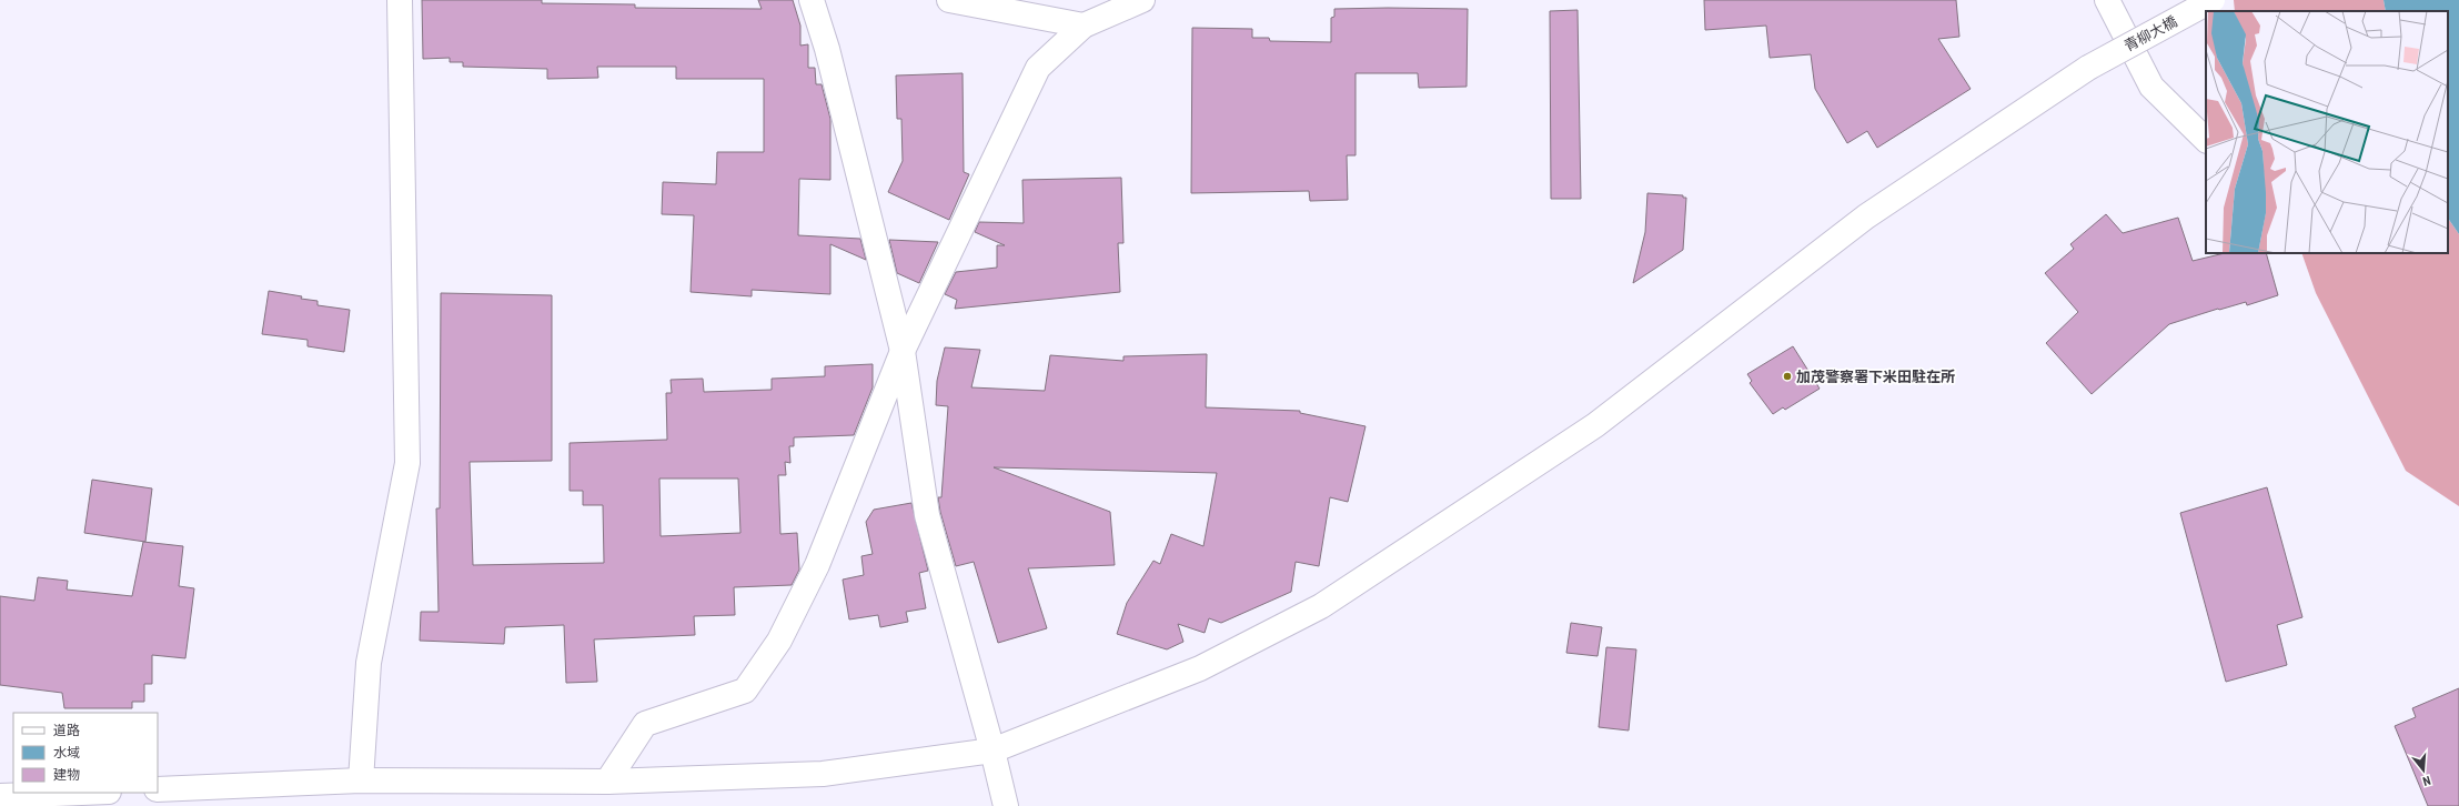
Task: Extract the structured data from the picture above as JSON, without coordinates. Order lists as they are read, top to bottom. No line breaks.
{"streets":{"street":["青柳大橋"]},"places":["加茂警察署下米田駐在所"],"legend":["道路","水域","建物"],"north":"bottom"}
